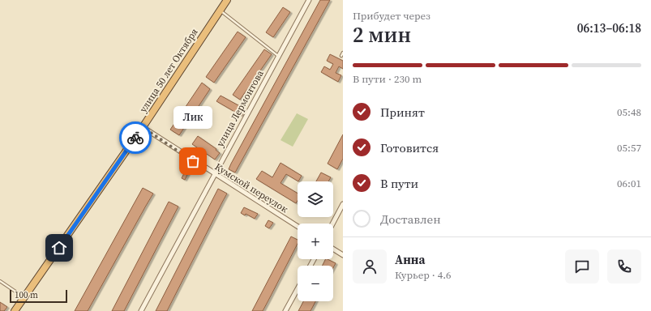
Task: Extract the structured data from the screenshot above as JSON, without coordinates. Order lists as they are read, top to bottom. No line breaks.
{"streets":{"highway":["улица 50 лет Октября"],"street":["улица Лермонтова","Кумской переулок"]},"crossings":[["улица 50 лет Октября","Кумской переулок"],["улица Лермонтова","Кумской переулок"]],"places":["Лик"],"scale_bar":"100 m","page":{"heading":["2 мин","Прибудет через","06:13–06:18"],"panel":["Анна","Курьер · 4.6"],"bar":"В пути · 230 m","list":[["Принят","05:48"],["Готовится","05:57"],["В пути","06:01"],"Доставлен"],"bubble":"Лик","map_buttons":["+","−"],"scale":"100 m"}}
